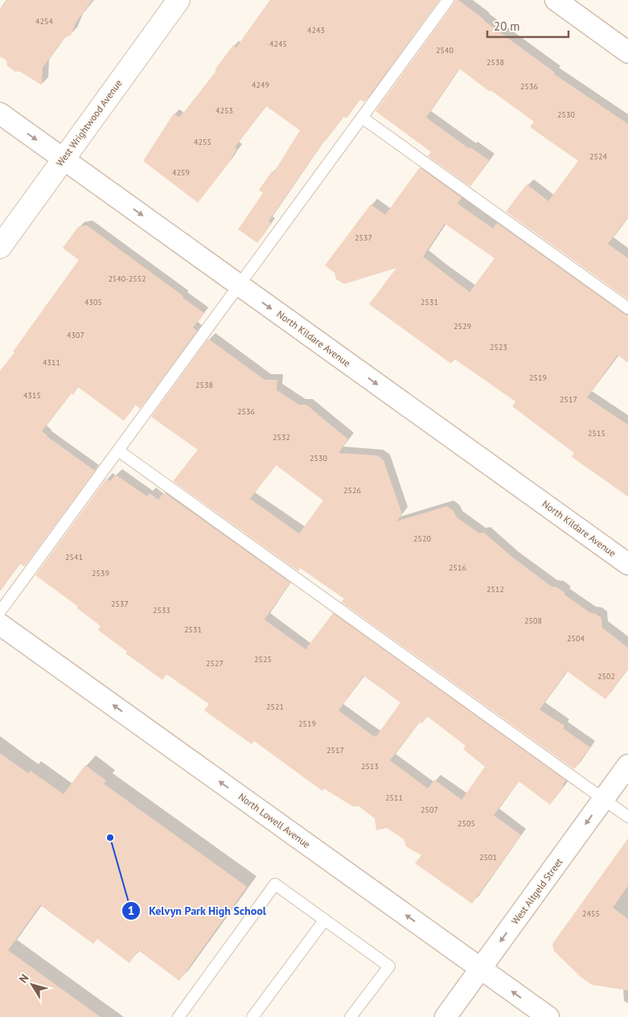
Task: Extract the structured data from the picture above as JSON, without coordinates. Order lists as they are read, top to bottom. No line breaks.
{"streets":{"street":["West Wrightwood Avenue","North Kildare Avenue","North Lowell Avenue","West Altgeld Street"]},"crossings":[["West Wrightwood Avenue","North Kildare Avenue"],["North Lowell Avenue","West Altgeld Street"]],"one_way":["North Kildare Avenue","North Lowell Avenue","West Altgeld Street"],"places":["Kelvyn Park High School"],"house_numbers":["4254","4243","4245","2540","2538","4249","2536","4253","2530","4255","2524","4259","2537","2540-2552","4305","2531","2529","4307","2523","4311","2519","2538","4315","2517","2536","2515","2532","2530","2526","2520","2541","2516","2539","2512","2537","2533","2508","2531","2504","2525","2527","2502","2521","2519","2517","2513","2511","2507","2505","2501","2455"],"scale_bar":"20 m","north":"top left"}
